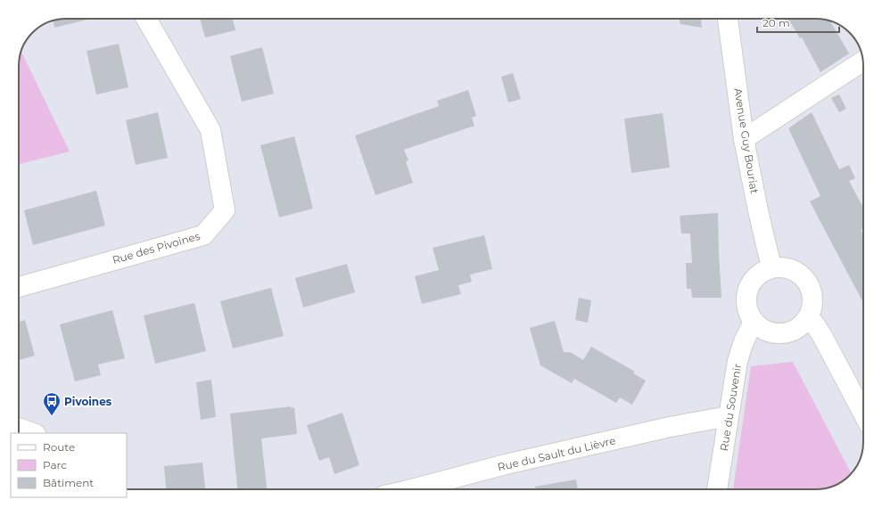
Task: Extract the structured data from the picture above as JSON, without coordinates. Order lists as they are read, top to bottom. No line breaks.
{"streets":{"street":["Avenue Guy Bouriat","Rue des Pivoines","Rue du Souvenir","Rue du Sault du Lièvre"]},"crossings":[["Avenue Guy Bouriat","Rue du Souvenir"],["Rue du Souvenir","Rue du Sault du Lièvre"]],"places":{"bus stop":["Pivoines"]},"legend":["Route","Parc","Bâtiment"],"scale_bar":"20 m"}
